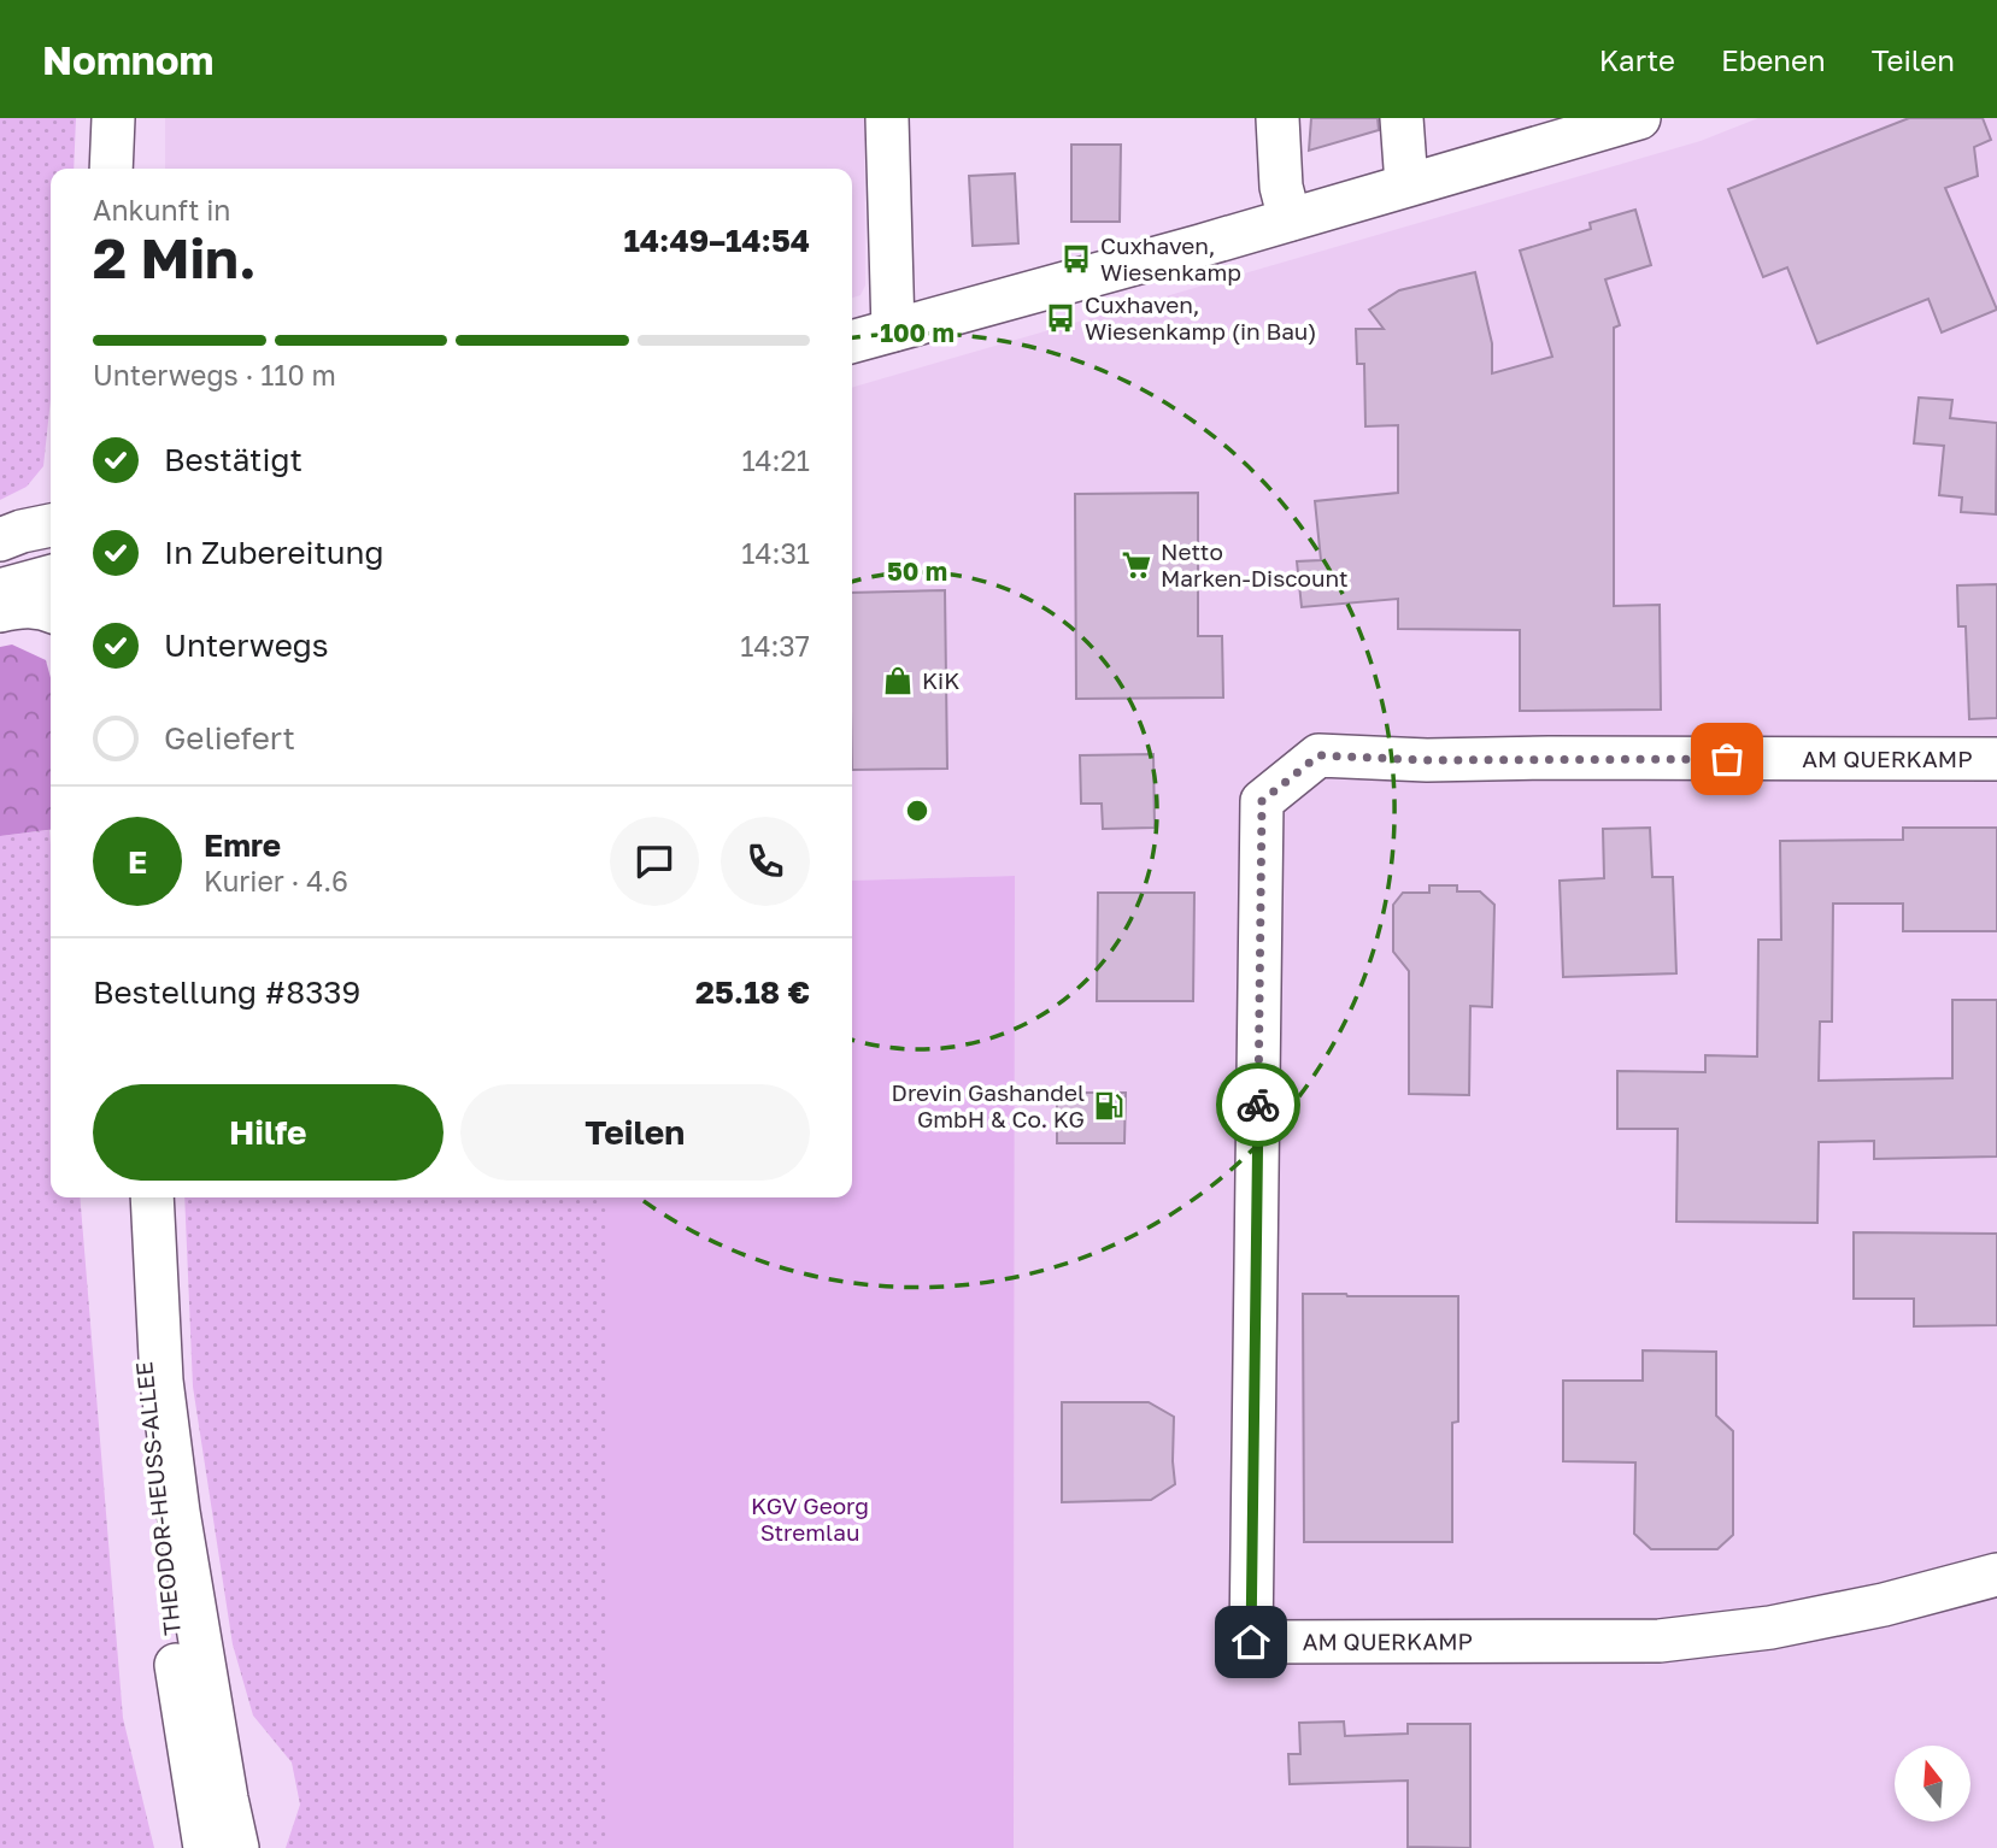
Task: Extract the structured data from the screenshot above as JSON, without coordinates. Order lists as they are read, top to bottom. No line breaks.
{"streets":{"street":["AM QUERKAMP","THEODOR-HEUSS-ALLEE"]},"parks":["KGV Georg Stremlau"],"places":{"bus stop":["Cuxhaven, Wiesenkamp","Cuxhaven, Wiesenkamp (in Bau)"],"supermarket":["Netto Marken-Discount"],"shop":["KiK"],"fuel station":["Drevin Gashandel GmbH & Co. KG"]},"north":"top","page":{"header":"Nomnom","nav":["Karte","Ebenen","Teilen"],"heading":["2 Min.","Ankunft in","14:49–14:54"],"panel":["Emre","Kurier · 4.6","Bestellung #8339","25.18 €"],"bar":"Unterwegs · 110 m","list":[["Bestätigt","14:21"],["In Zubereitung","14:31"],["Unterwegs","14:37"],"Geliefert"],"round":"E","buttons":["Hilfe","Teilen"]},"rings":["100 m","50 m"]}
